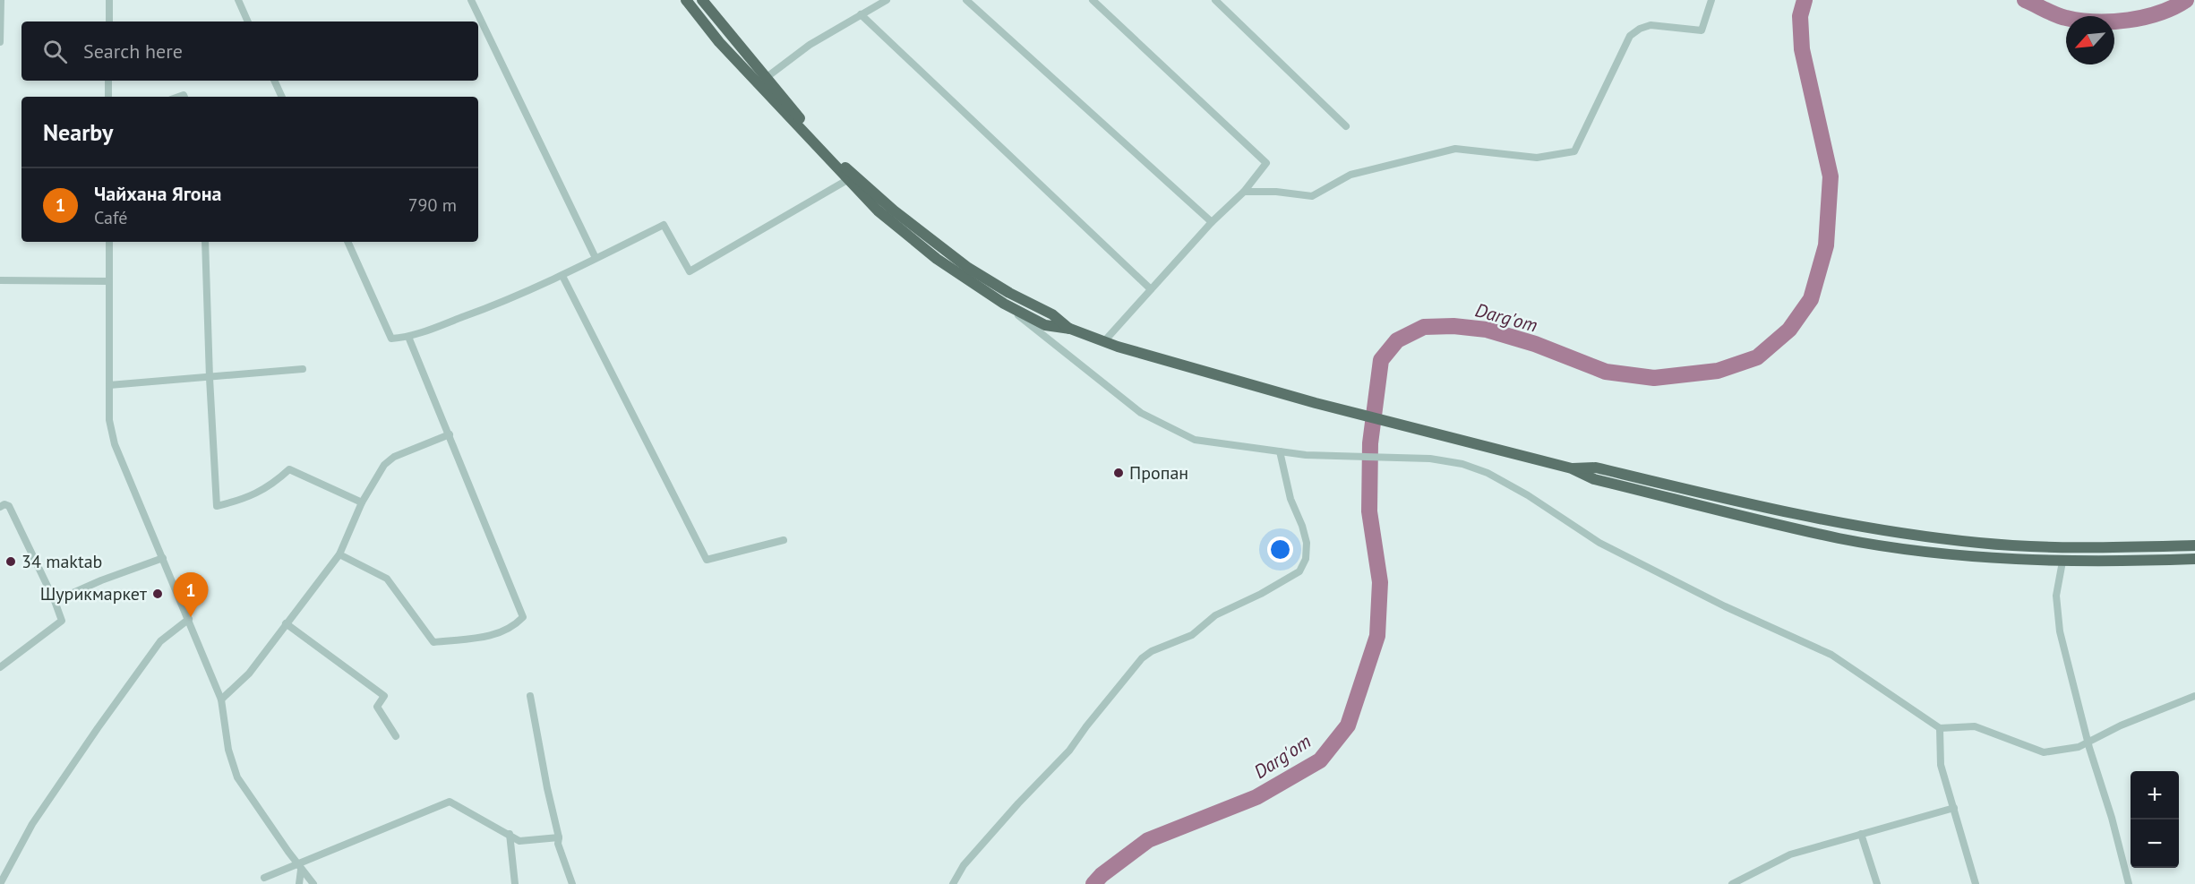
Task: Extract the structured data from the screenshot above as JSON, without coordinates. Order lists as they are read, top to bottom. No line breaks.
{"water":["Darg'om"],"places":["Пропан","34 maktab","Шурикмаркет"],"north":"bottom left","page":{"search":"Search here","heading":"Nearby","list":[{"mark":"1","name":"Чайхана Ягона","note":"Café","value":"790 m"}],"pins":"1","map_buttons":["+","−"]}}
